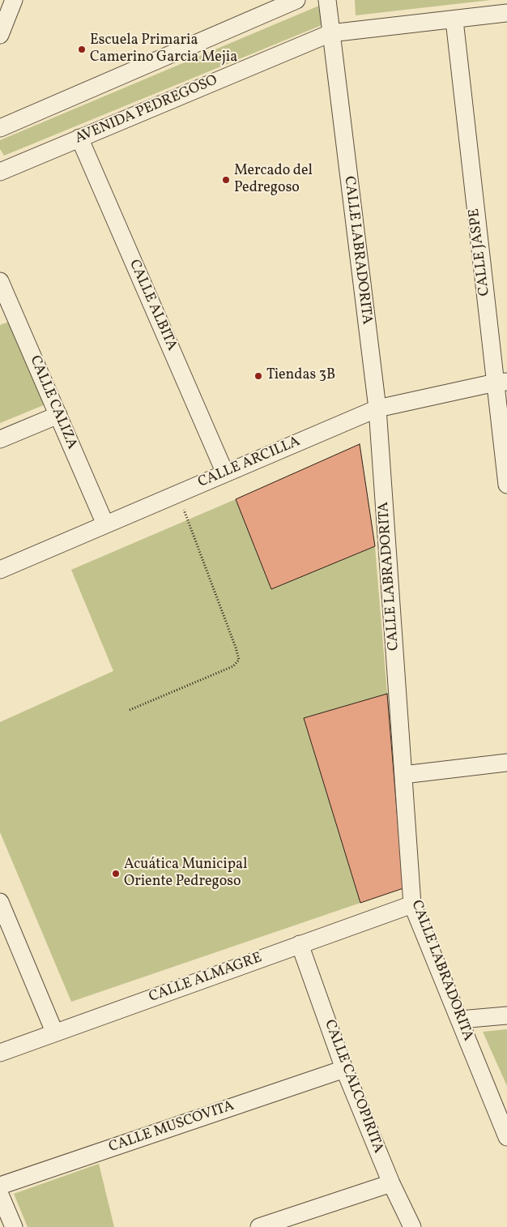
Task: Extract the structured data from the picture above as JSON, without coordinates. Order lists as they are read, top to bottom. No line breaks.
{"streets":{"street":["AVENIDA PEDREGOSO","CALLE LABRADORITA","CALLE JASPE","CALLE ALBITA","CALLE CALIZA","CALLE ARCILLA","CALLE ALMAGRE","CALLE CALCOPIRITA","CALLE MUSCOVITA"]},"crossings":[["AVENIDA PEDREGOSO","CALLE LABRADORITA"],["AVENIDA PEDREGOSO","CALLE JASPE"],["AVENIDA PEDREGOSO","CALLE ALBITA"],["CALLE LABRADORITA","CALLE ARCILLA"],["CALLE LABRADORITA","CALLE ALMAGRE"],["CALLE JASPE","CALLE ARCILLA"],["CALLE ALBITA","CALLE ARCILLA"],["CALLE CALIZA","CALLE ARCILLA"],["CALLE ALMAGRE","CALLE CALCOPIRITA"],["CALLE CALCOPIRITA","CALLE MUSCOVITA"]],"places":["Escuela Primaria Camerino Garcia Mejia","Mercado del Pedregoso","Tiendas 3B","Acuática Municipal Oriente Pedregoso"]}
